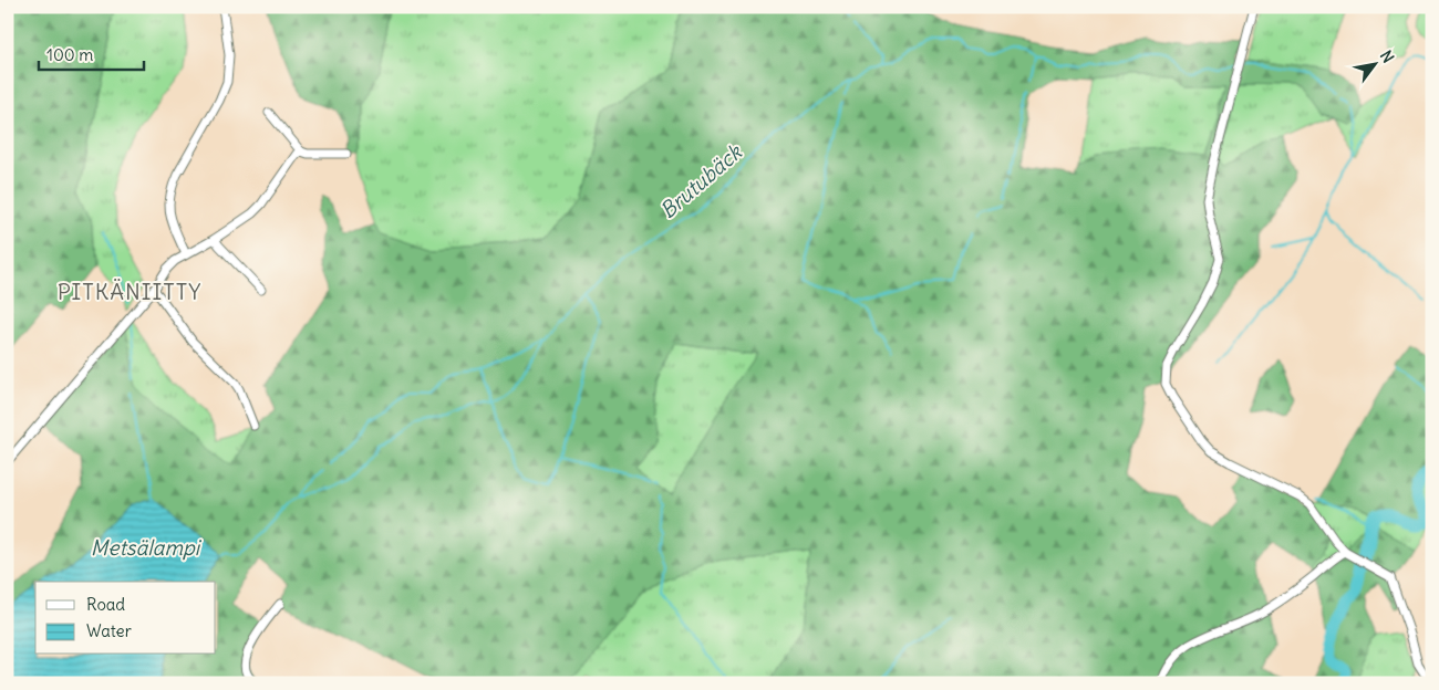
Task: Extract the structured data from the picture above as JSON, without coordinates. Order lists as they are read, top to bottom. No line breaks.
{"districts":["PITKÄNIITTY"],"water":["Brutubäck","Metsälampi"],"legend":["Road","Water"],"scale_bar":"100 m","north":"top right"}
